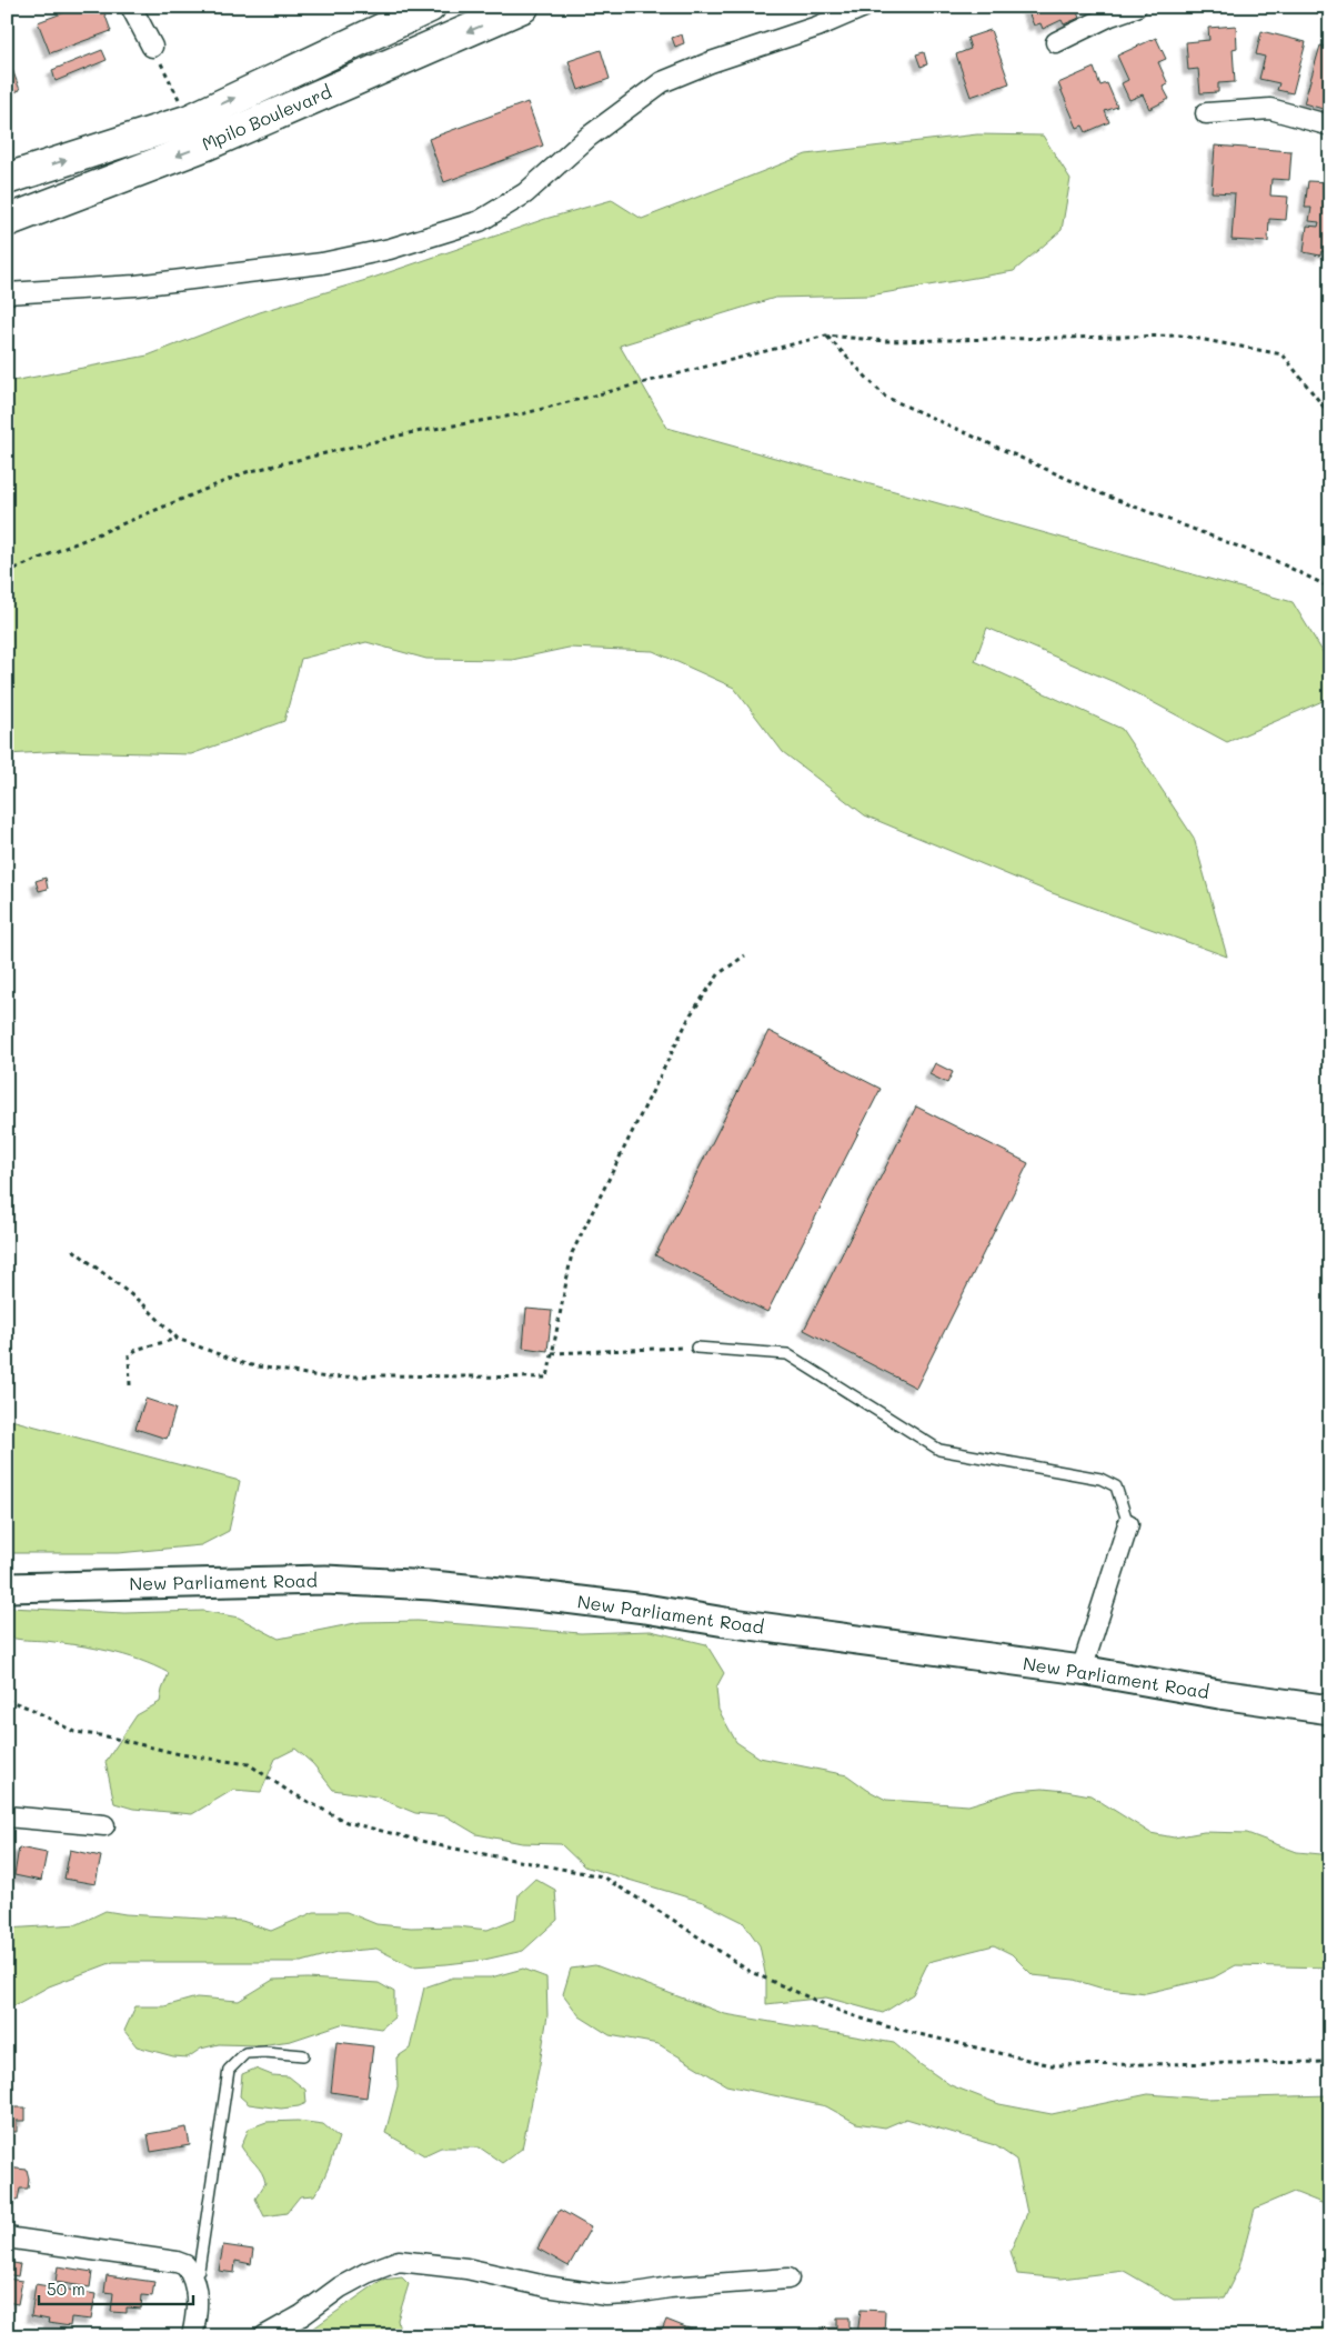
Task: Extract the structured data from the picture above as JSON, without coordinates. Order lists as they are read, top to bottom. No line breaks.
{"streets":{"highway":["Mpilo Boulevard"],"street":["New Parliament Road"]},"scale_bar":"50 m"}
